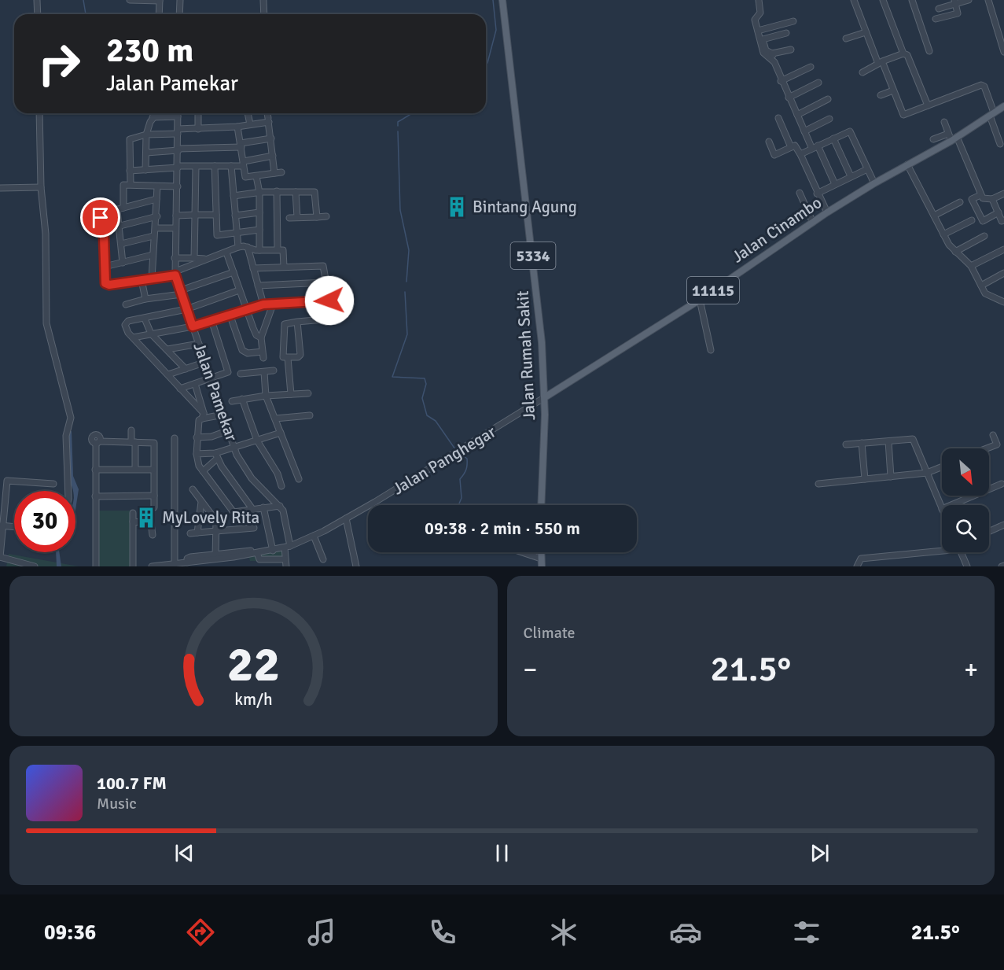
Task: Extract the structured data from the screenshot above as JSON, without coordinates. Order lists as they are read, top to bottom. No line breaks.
{"streets":{"main road":["Jalan Cinambo","5334","11115","Jalan Rumah Sakit"],"street":["Jalan Pamekar","Jalan Panghegar"]},"crossings":[["Jalan Cinambo","Jalan Rumah Sakit"],["Jalan Cinambo","Jalan Panghegar"],["Jalan Rumah Sakit","Jalan Panghegar"],["Jalan Pamekar","Jalan Panghegar"]],"places":{"building":["Bintang Agung","MyLovely Rita"]},"north":"bottom right","page":{"turn":["230 m","Jalan Pamekar"],"limit":"30","trip":"09:38 · 2 min · 550 m","tile":"Climate","heat":["−","21.5°","+"],"song":["100.7 FM","Music"],"tabs":["09:36","21.5°"],"gauge":["22","km/h"]}}
